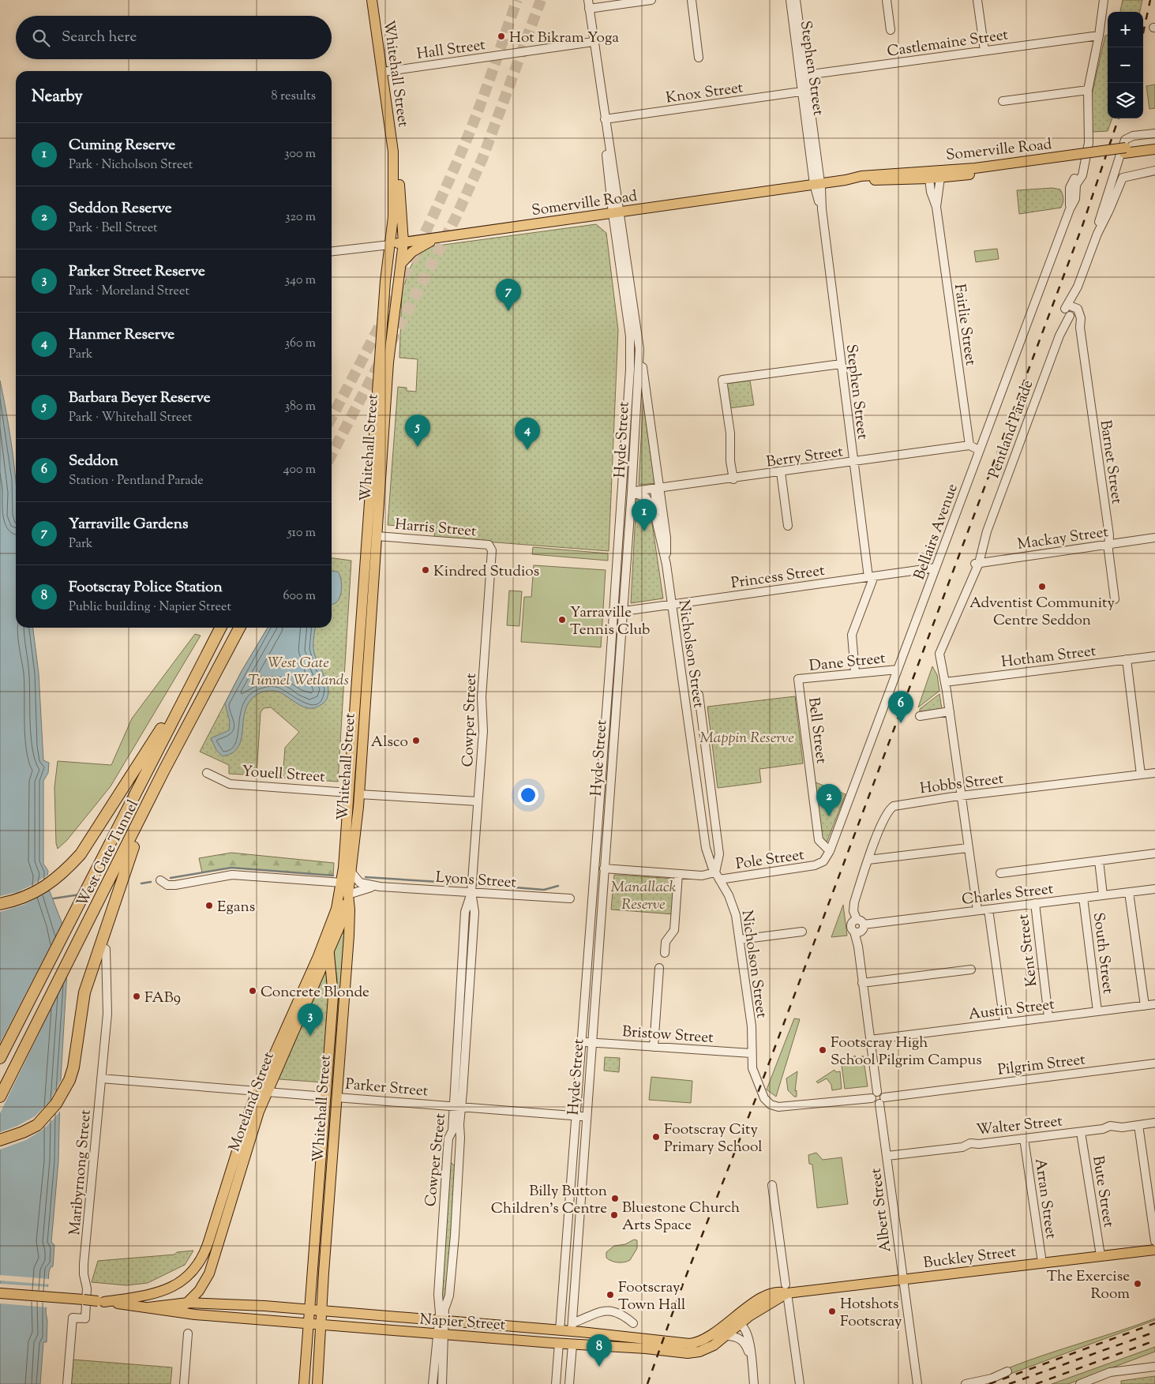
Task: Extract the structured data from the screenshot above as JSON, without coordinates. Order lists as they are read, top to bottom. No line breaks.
{"streets":{"highway":["West Gate Tunnel"],"main road":["Whitehall Street","Somerville Road","Hyde Street","Youell Street","Parker Street","Moreland Street","Buckley Street","Napier Street"],"street":["Castlemaine Street","Hall Street","Stephen Street","Knox Street","Fairlie Street","Pentland Parade","Berry Street","Barnet Street","Harris Street","Bellairs Avenue","Mackay Street","Princess Street","Nicholson Street","Hotham Street","Dane Street","Cowper Street","Bell Street","Hobbs Street","Pole Street","Lyons Street","Charles Street","Kent Street","South Street","Austin Street","Bristow Street","Pilgrim Street","Walter Street","Maribyrnong Street","Bute Street","Arran Street","Albert Street"]},"crossings":[["Castlemaine Street","Stephen Street"],["Castlemaine Street","Bellairs Avenue"],["Hall Street","Whitehall Street"],["Hall Street","Hyde Street"],["Stephen Street","Knox Street"],["Stephen Street","Somerville Road"],["Stephen Street","Berry Street"],["Stephen Street","Princess Street"],["Stephen Street","Dane Street"],["Whitehall Street","Somerville Road"],["Whitehall Street","Harris Street"],["Whitehall Street","Youell Street"],["Whitehall Street","Lyons Street"],["Whitehall Street","Parker Street"],["Whitehall Street","Moreland Street"],["Whitehall Street","Napier Street"],["Knox Street","Hyde Street"],["Somerville Road","Fairlie Street"],["Somerville Road","Hyde Street"],["Somerville Road","Bellairs Avenue"],["Fairlie Street","Berry Street"],["Pentland Parade","Barnet Street"],["Pentland Parade","Mackay Street"],["Pentland Parade","Hotham Street"],["Pentland Parade","Hobbs Street"],["Pentland Parade","Charles Street"],["Hyde Street","Berry Street"],["Hyde Street","Princess Street"],["Hyde Street","Nicholson Street"],["Hyde Street","Bristow Street"],["Hyde Street","Parker Street"],["Hyde Street","Napier Street"],["Berry Street","Nicholson Street"],["Barnet Street","Mackay Street"],["Harris Street","Cowper Street"],["Bellairs Avenue","Princess Street"],["Bellairs Avenue","Dane Street"],["Bellairs Avenue","Bell Street"],["Bellairs Avenue","Pole Street"],["Princess Street","Nicholson Street"],["Nicholson Street","Pole Street"],["Nicholson Street","Bristow Street"],["Dane Street","Bell Street"],["Cowper Street","Youell Street"],["Cowper Street","Lyons Street"],["Cowper Street","Parker Street"],["Cowper Street","Napier Street"],["Hobbs Street","Charles Street"],["Lyons Street","Moreland Street"],["Charles Street","Kent Street"],["Charles Street","South Street"],["Kent Street","Austin Street"],["South Street","Austin Street"],["Pilgrim Street","Albert Street"],["Parker Street","Moreland Street"],["Parker Street","Maribyrnong Street"],["Moreland Street","Napier Street"],["Walter Street","Bute Street"],["Walter Street","Arran Street"],["Walter Street","Albert Street"],["Bute Street","Buckley Street"],["Arran Street","Buckley Street"],["Albert Street","Buckley Street"],["Buckley Street","Napier Street"]],"parks":["West Gate Tunnel Wetlands","Mappin Reserve","Manallack Reserve"],"places":["Hot Bikram Yoga","Kindred Studios","Adventist Community Centre Seddon","Yarraville Tennis Club","Alsco","Egans","Concrete Blonde","FAB9","Footscray High School Pilgrim Campus","Footscray City Primary School","Billy Button Children's Centre","Bluestone Church Arts Space","The Exercise Room","Footscray Town Hall","Hotshots Footscray"],"page":{"map_buttons":["+","−"],"search":"Search here","heading":["Nearby","8 results"],"list":[{"mark":"1","name":"Cuming Reserve","note":"Park · Nicholson Street","value":"300 m"},{"mark":"2","name":"Seddon Reserve","note":"Park · Bell Street","value":"320 m"},{"mark":"3","name":"Parker Street Reserve","note":"Park · Moreland Street","value":"340 m"},{"mark":"4","name":"Hanmer Reserve","note":"Park","value":"360 m"},{"mark":"5","name":"Barbara Beyer Reserve","note":"Park · Whitehall Street","value":"380 m"},{"mark":"6","name":"Seddon","note":"Station · Pentland Parade","value":"400 m"},{"mark":"7","name":"Yarraville Gardens","note":"Park","value":"510 m"},{"mark":"8","name":"Footscray Police Station","note":"Public building · Napier Street","value":"600 m"}],"pins":["7","5","4","1","6","2","3","8"]}}
